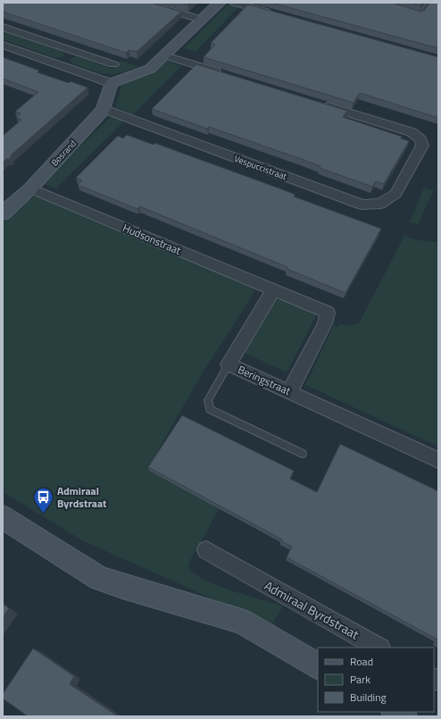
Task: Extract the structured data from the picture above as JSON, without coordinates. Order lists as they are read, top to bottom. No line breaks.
{"streets":{"street":["Bosrand","Vespuccistraat","Hudsonstraat","Beringstraat","Admiraal Byrdstraat"]},"crossings":[["Bosrand","Vespuccistraat"],["Bosrand","Hudsonstraat"],["Hudsonstraat","Beringstraat"]],"places":{"bus stop":["Admiraal Byrdstraat"]},"legend":["Road","Park","Building"]}
